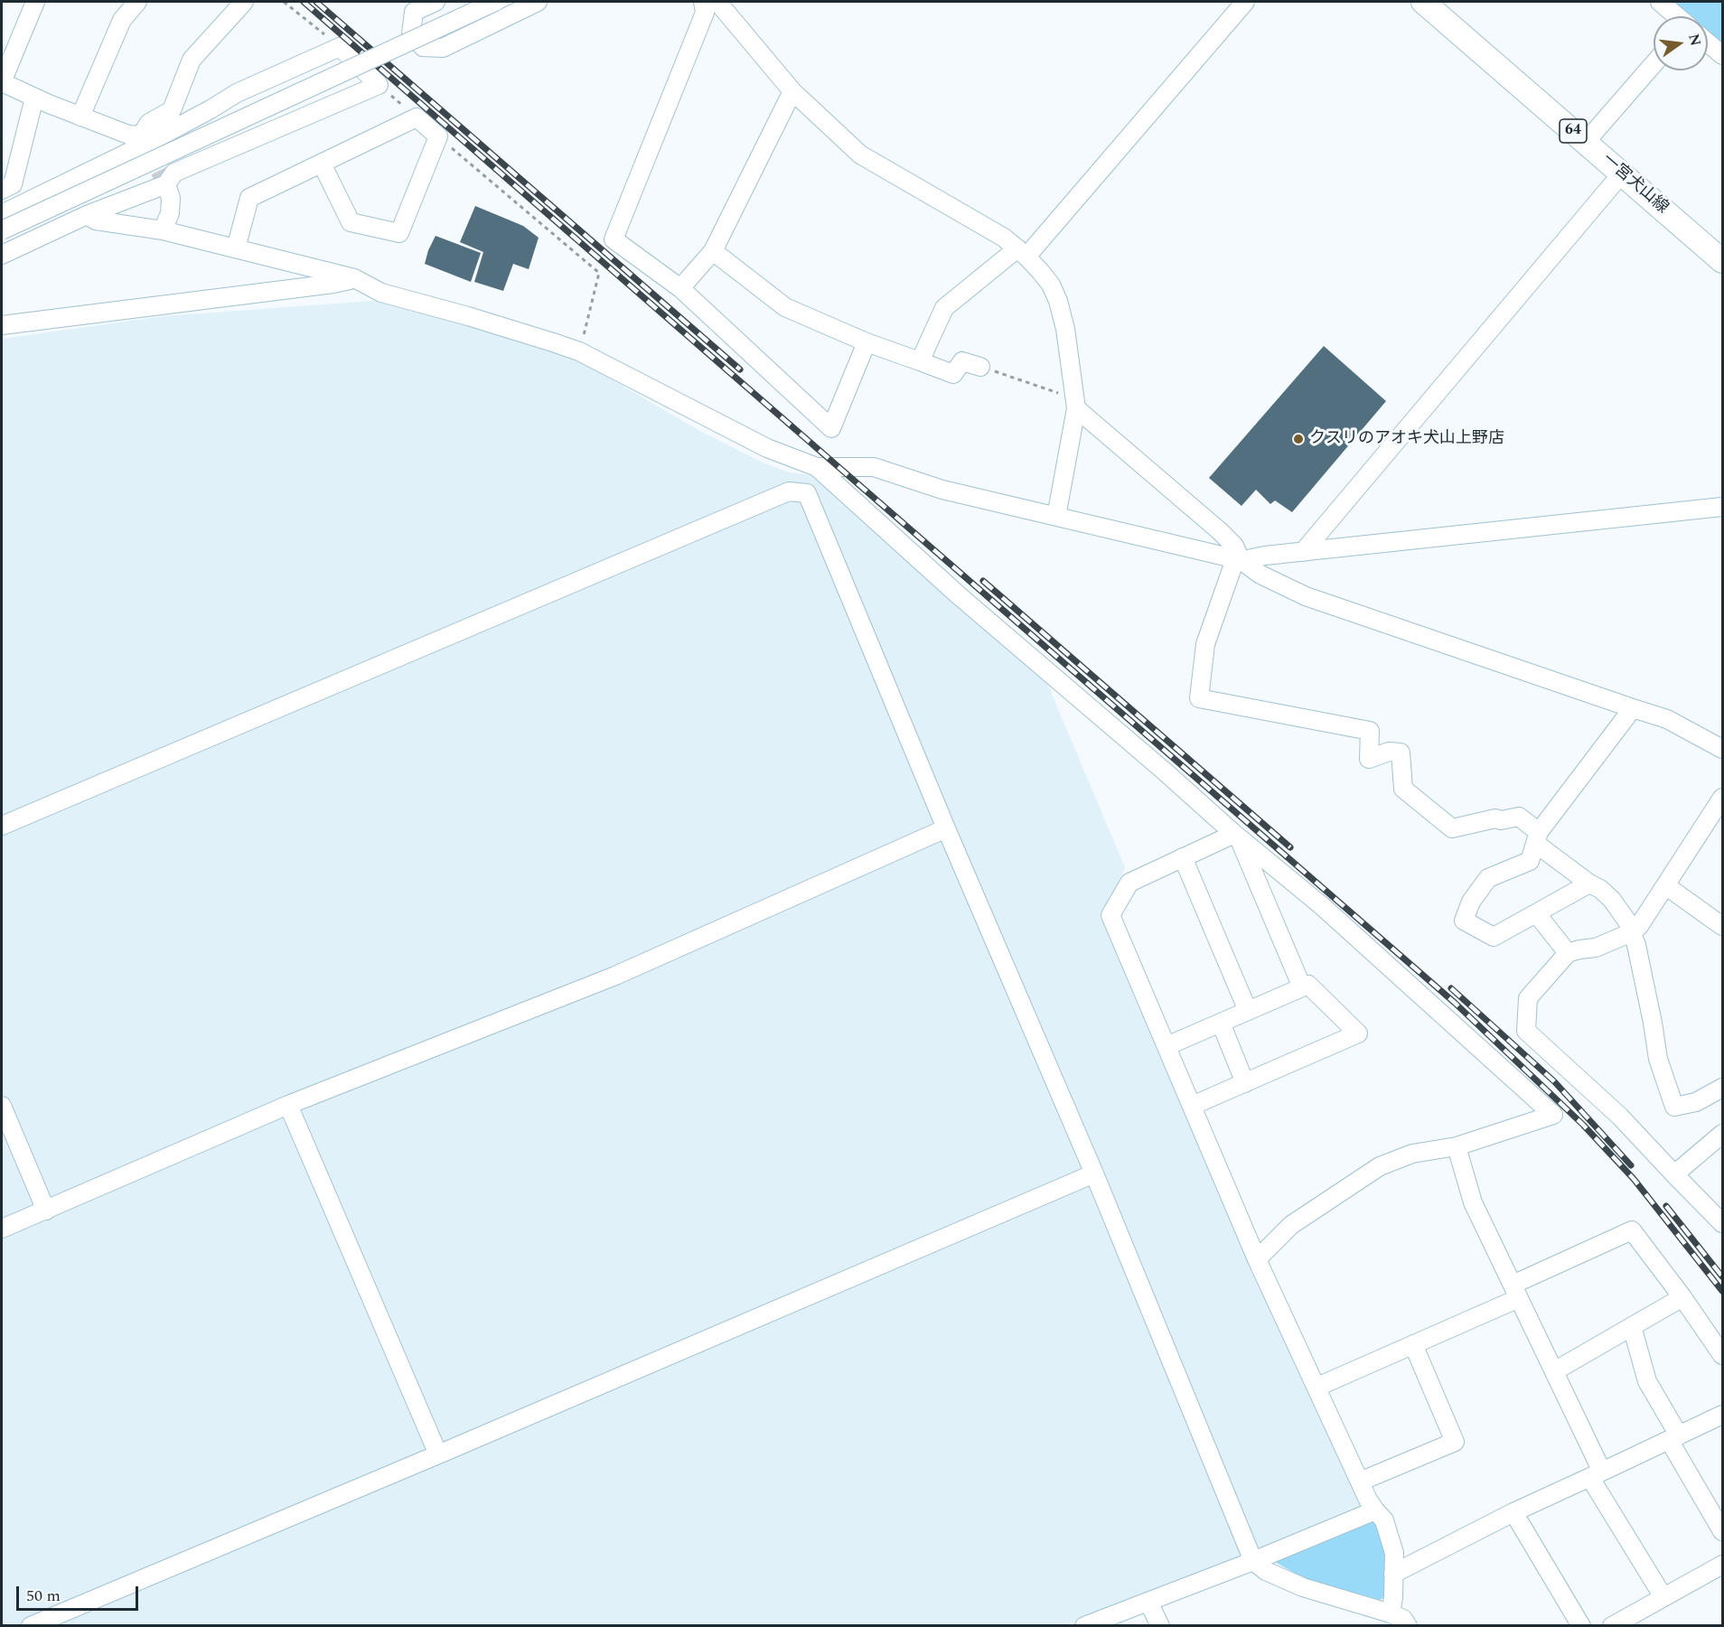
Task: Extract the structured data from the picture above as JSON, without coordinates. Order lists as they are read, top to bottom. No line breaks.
{"streets":{"main road":["64","一宮犬山線"]},"places":["クスリのアオキ犬山上野店"],"scale_bar":"50 m","north":"right"}
